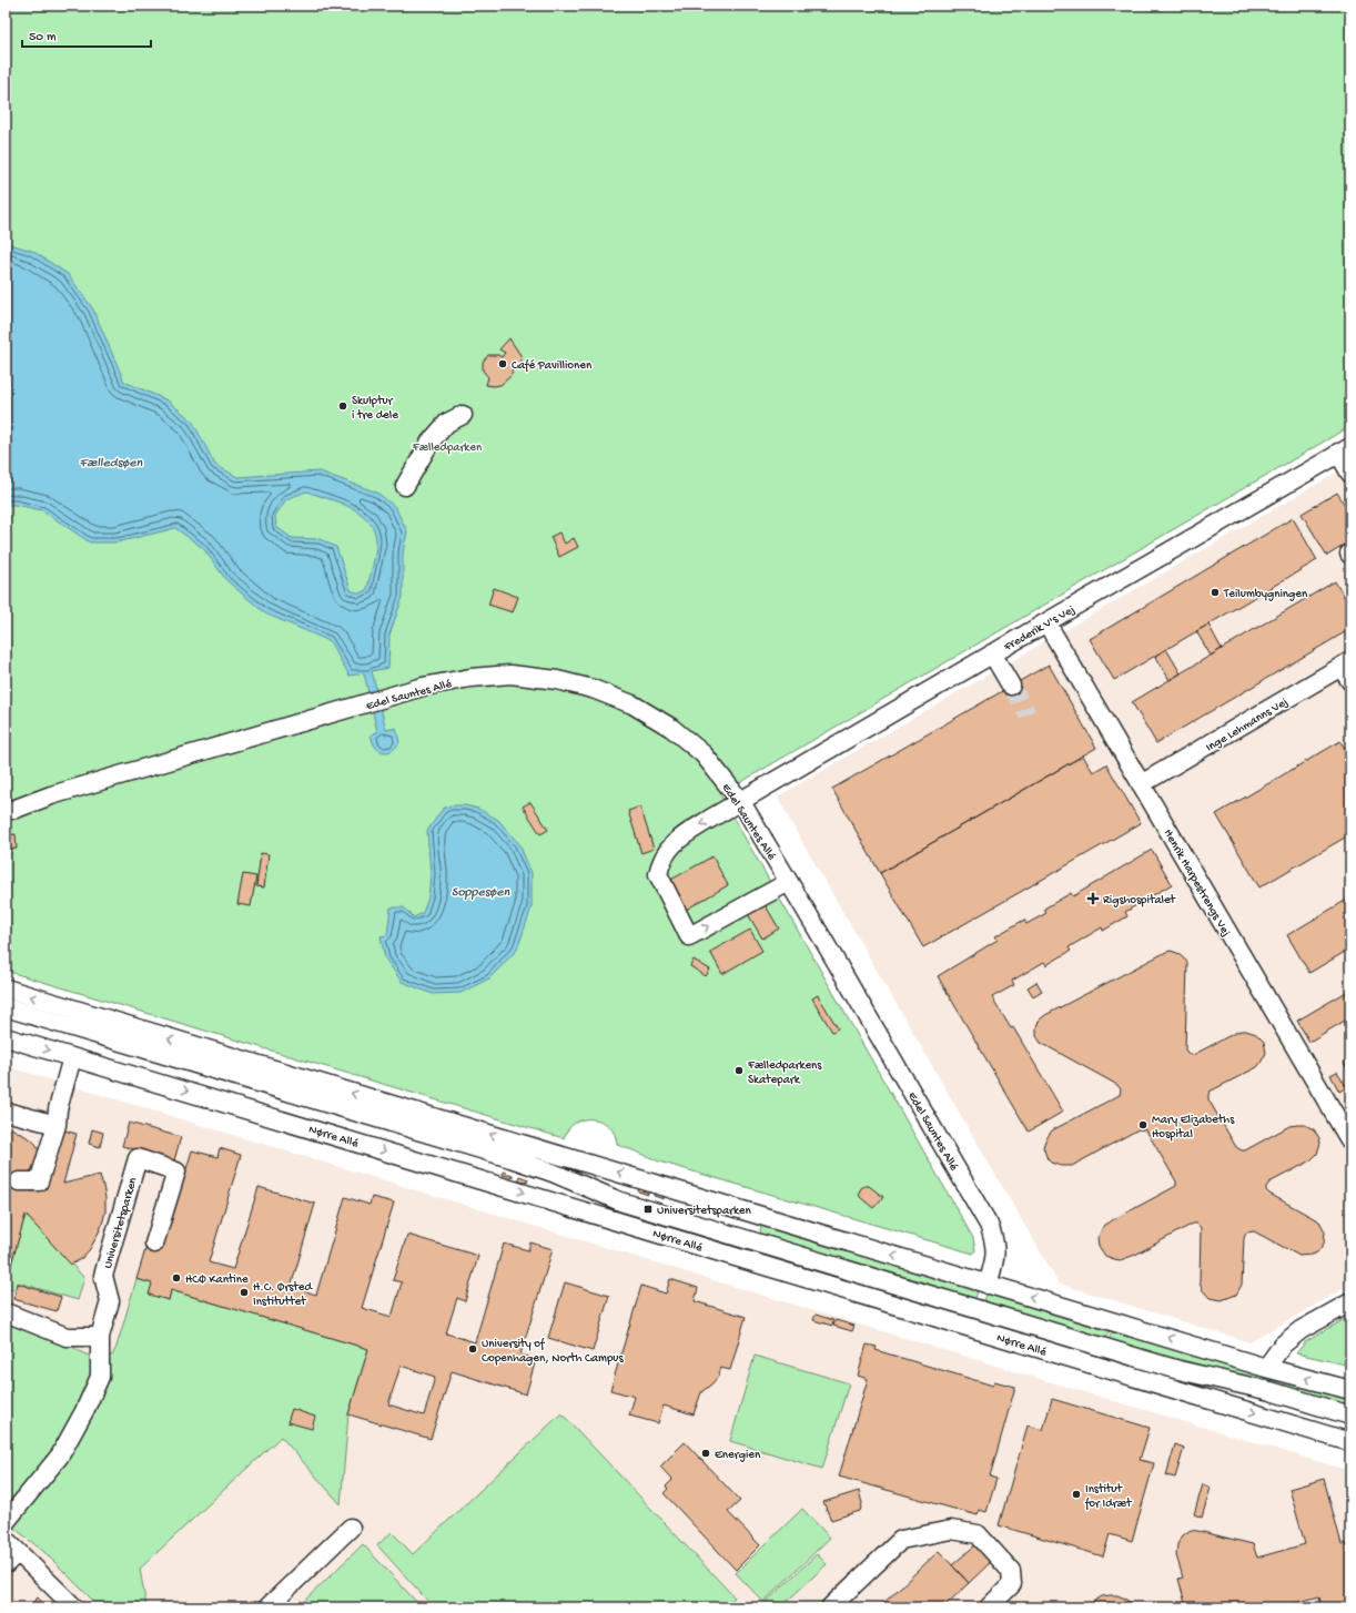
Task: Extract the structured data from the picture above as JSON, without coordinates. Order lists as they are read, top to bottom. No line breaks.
{"streets":{"street":["Frederik V's Vej","Edel Sauntes Allé","Inge Lehmanns Vej","Henrik Harpestrengs Vej","Nørre Allé","Universitetsparken"]},"crossings":[["Frederik V's Vej","Edel Sauntes Allé"],["Frederik V's Vej","Henrik Harpestrengs Vej"],["Inge Lehmanns Vej","Henrik Harpestrengs Vej"]],"water":["Fælledsøen","Soppesøen"],"parks":["Fælledparken"],"places":{"other":["Café Pavillionen","Skulptur i tre dele","Teilumbygningen","Fælledparkens Skatepark","Mary Elizabeths Hospital","HCØ Kantine","H.C. Ørsted Instituttet","University of Copenhagen, North Campus","Energien","Institut for Idræt"],"health":["Rigshospitalet"],"transit":["Universitetsparken"]},"scale_bar":"50 m"}
